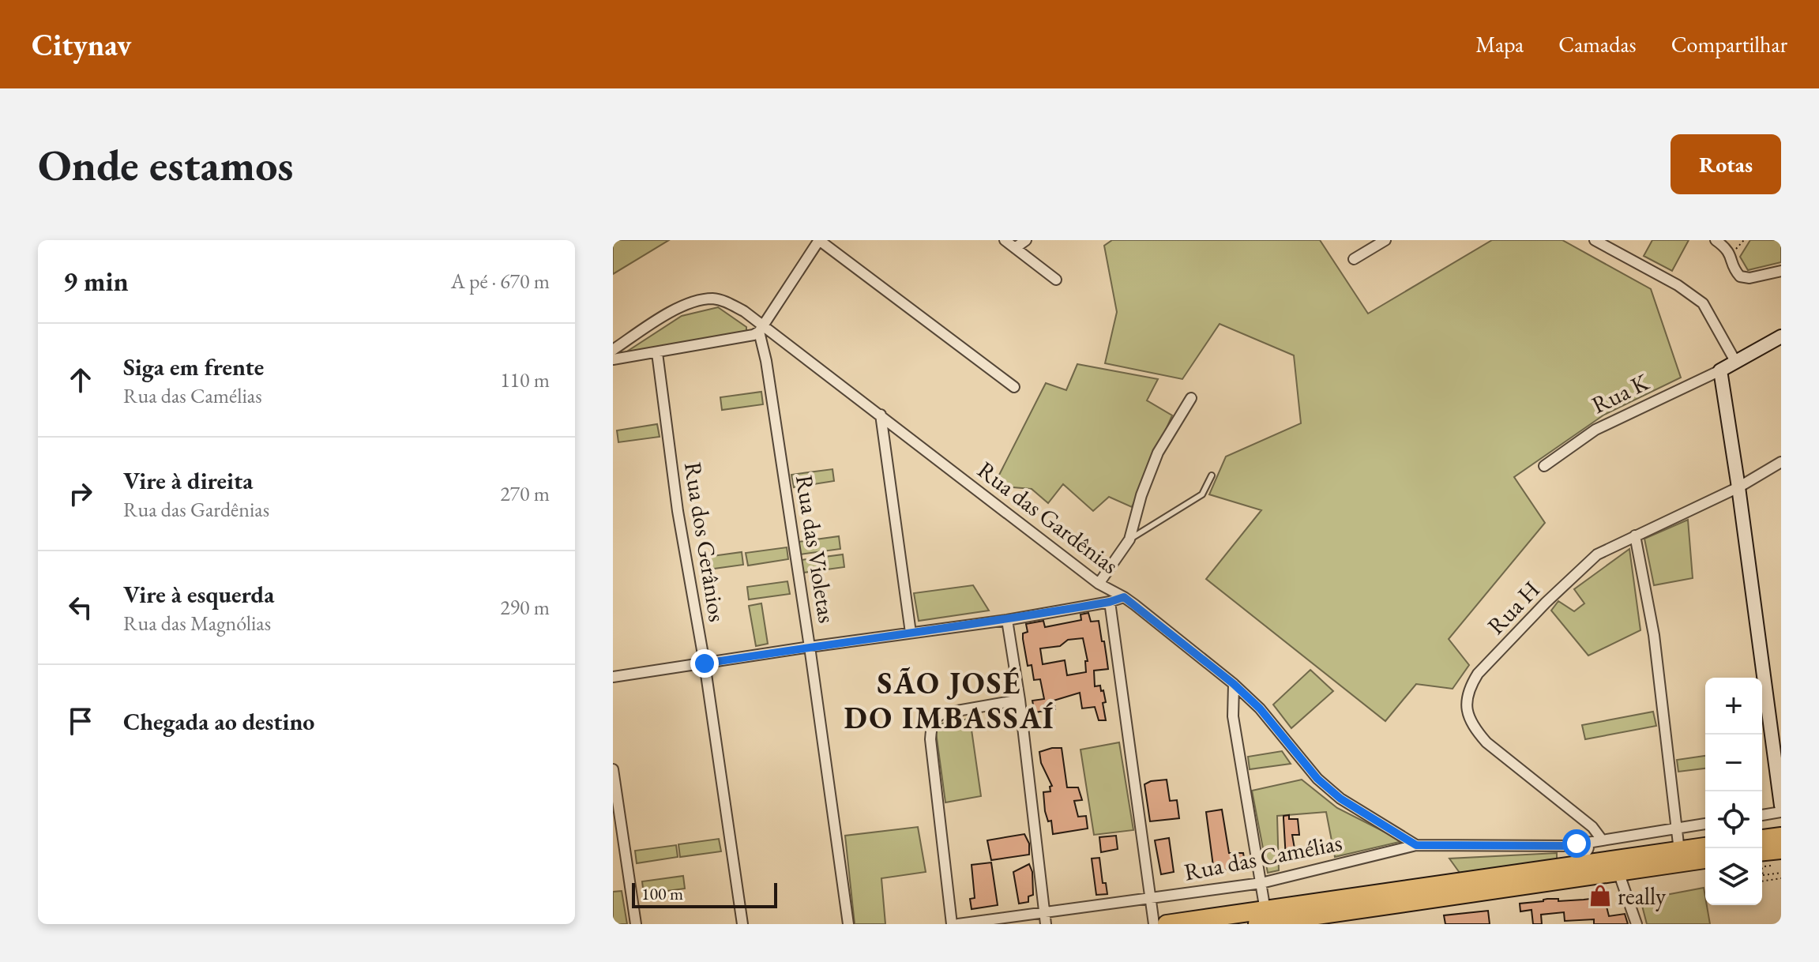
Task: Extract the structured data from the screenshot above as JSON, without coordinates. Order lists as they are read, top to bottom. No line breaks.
{"streets":{"street":["Rua K","Rua das Gardênias","Rua dos Gerânios","Rua das Violetas","Rua H","Rua das Camélias"]},"crossings":[["Rua das Gardênias","Rua das Violetas"],["Rua das Gardênias","Rua das Camélias"],["Rua H","Rua das Camélias"]],"districts":["SÃO JOSÉ DO IMBASSAÍ"],"places":{"shop":["really"]},"scale_bar":"100 m","page":{"header":"Citynav","nav":["Mapa","Camadas","Compartilhar"],"buttons":"Rotas","title":"Onde estamos","heading":["9 min","A pé · 670 m"],"list":[["Siga em frente","Rua das Camélias","110 m"],["Vire à direita","Rua das Gardênias","270 m"],["Vire à esquerda","Rua das Magnólias","290 m"],"Chegada ao destino"],"map_buttons":["+","−"],"scale":"100 m"}}
